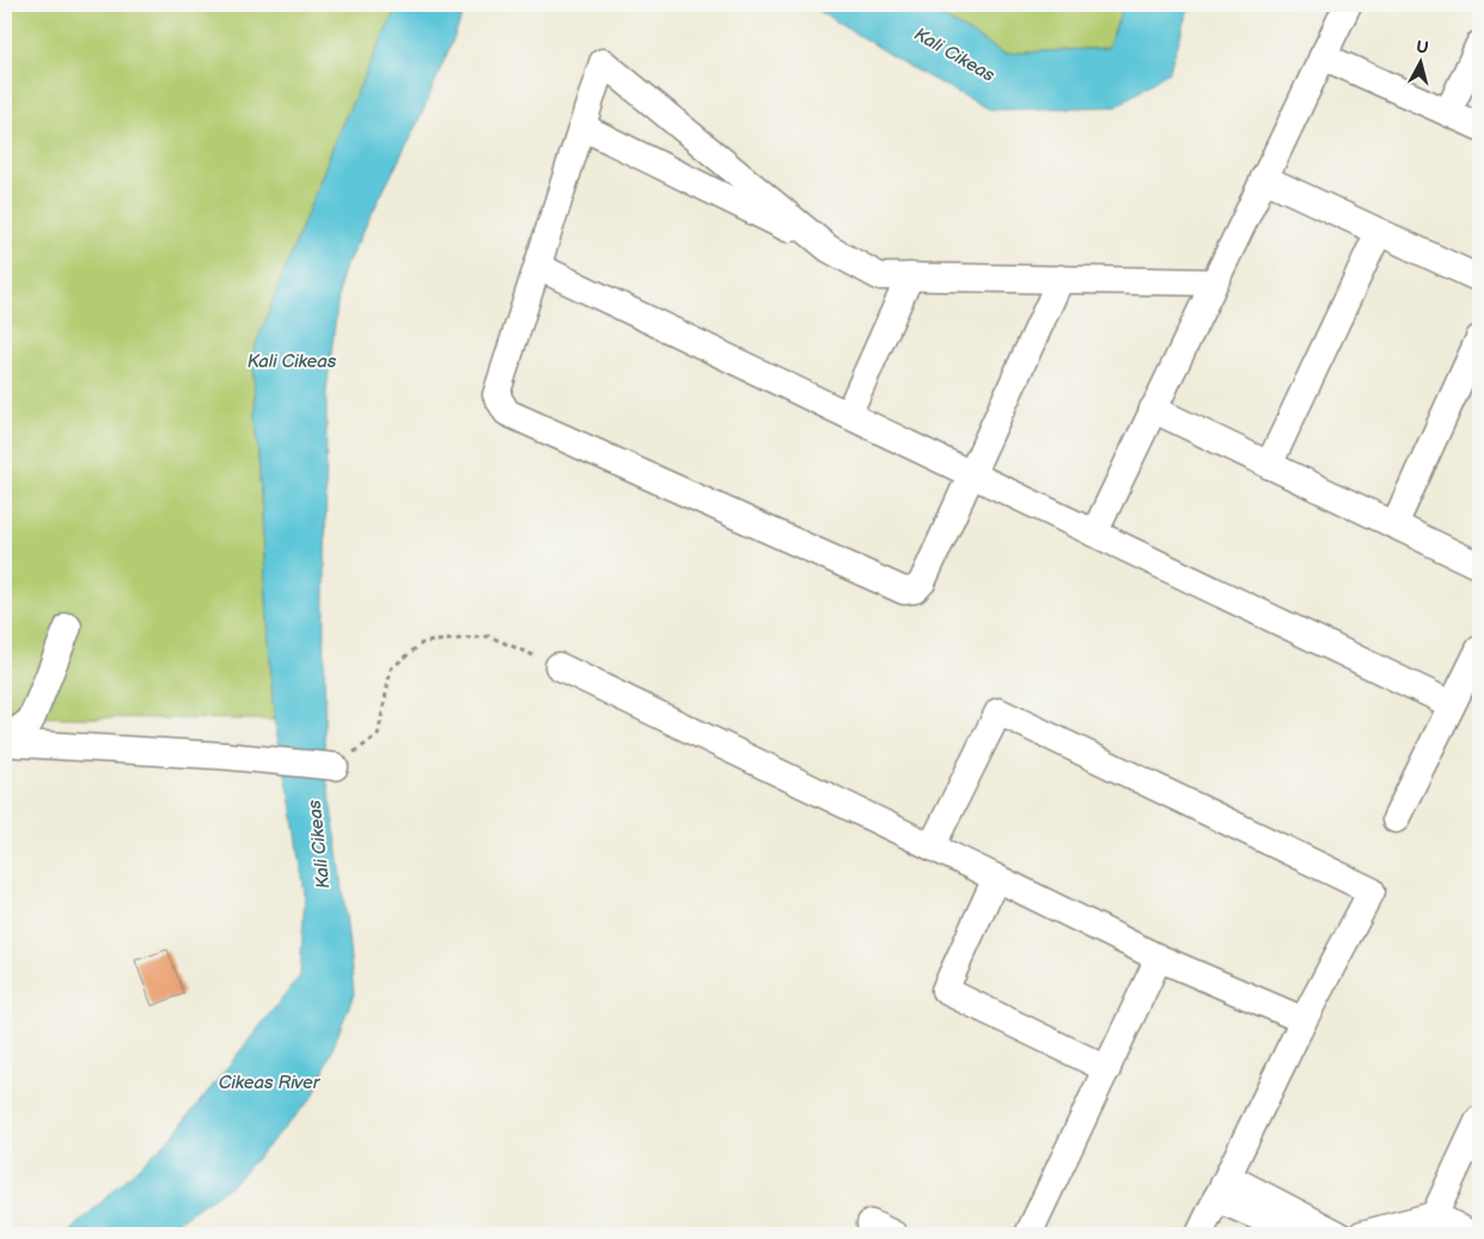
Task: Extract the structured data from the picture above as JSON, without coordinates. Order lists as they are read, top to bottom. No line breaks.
{"water":["Kali Cikeas","Cikeas River"],"north":"top"}
